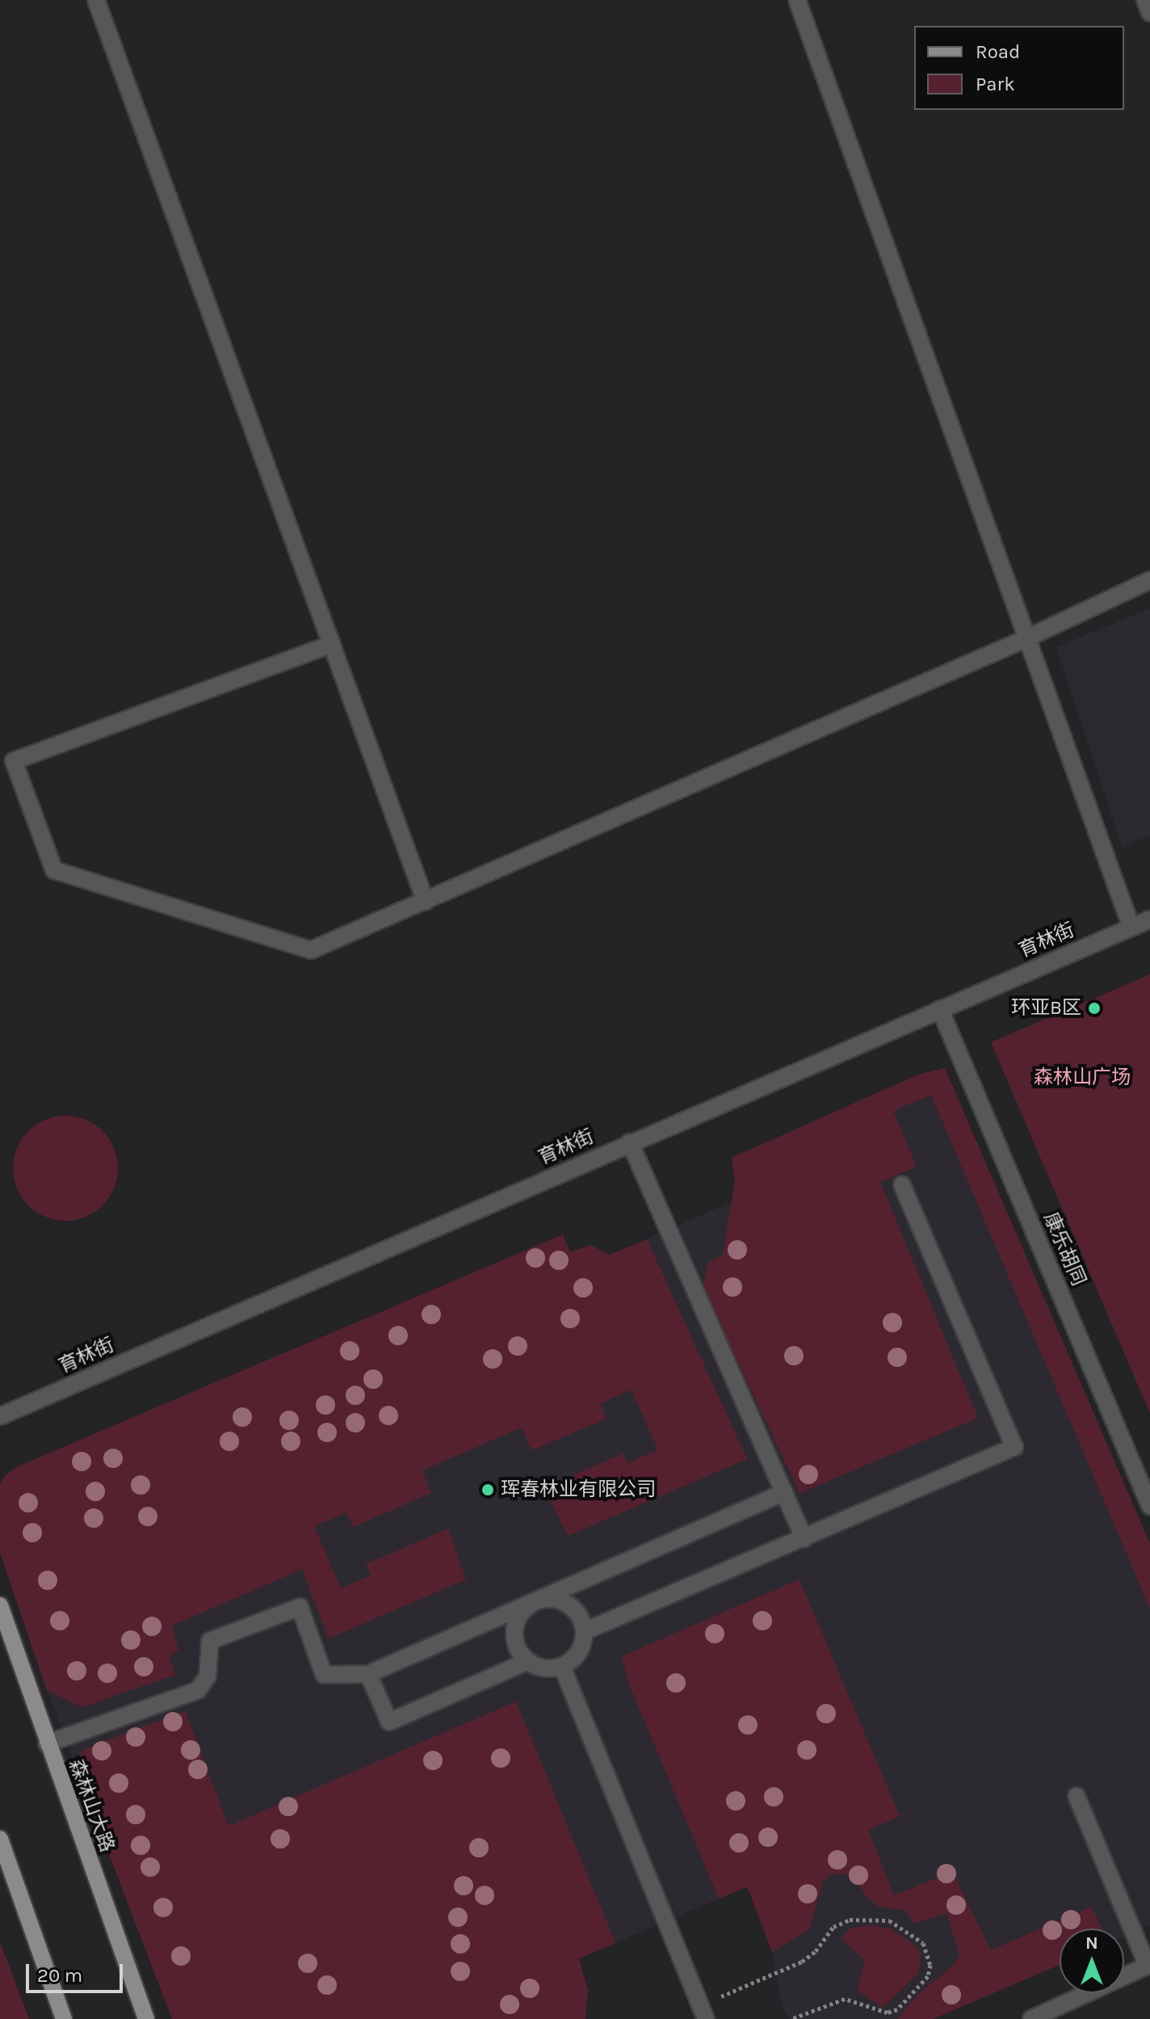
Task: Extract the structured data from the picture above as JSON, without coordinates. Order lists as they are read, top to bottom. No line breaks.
{"streets":{"main road":["森林山大路"],"street":["育林街","康乐胡同"]},"crossings":[["育林街","康乐胡同"]],"parks":["森林山广场"],"places":["环亚B区","珲春林业有限公司"],"legend":["Road","Park"],"scale_bar":"20 m","north":"top"}
